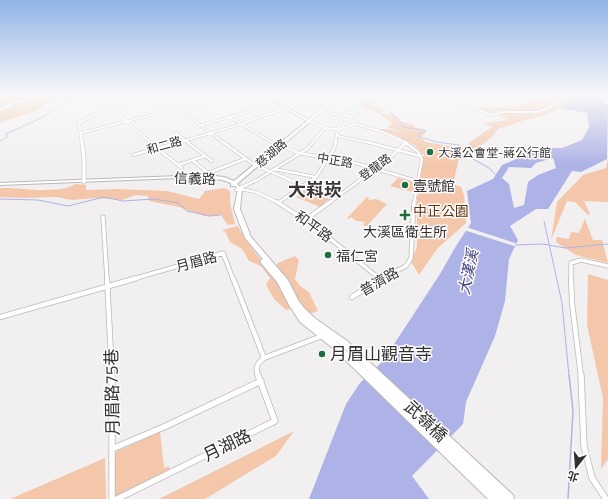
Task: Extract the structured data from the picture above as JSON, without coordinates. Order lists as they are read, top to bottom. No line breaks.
{"streets":{"main road":["慈湖路","信義路","武嶺橋"],"street":["和二路","中正路","登龍路","和平路","月眉路","普濟路","月眉路75巷","月湖路"]},"crossings":[["和二路","中正路"],["慈湖路","中正路"],["慈湖路","信義路"],["慈湖路","和平路"],["中正路","登龍路"],["中正路","普濟路"],["登龍路","和平路"],["信義路","和平路"],["信義路","武嶺橋"],["和平路","普濟路"],["月眉路","月眉路75巷"],["月眉路","月湖路"]],"districts":["大嵙崁"],"water":["大漢溪"],"parks":["中正公園"],"places":{"other":["大溪公會堂-蔣公行館","壹號館","福仁宮","月眉山觀音寺"],"health":["大溪區衛生所"]},"north":"bottom"}
